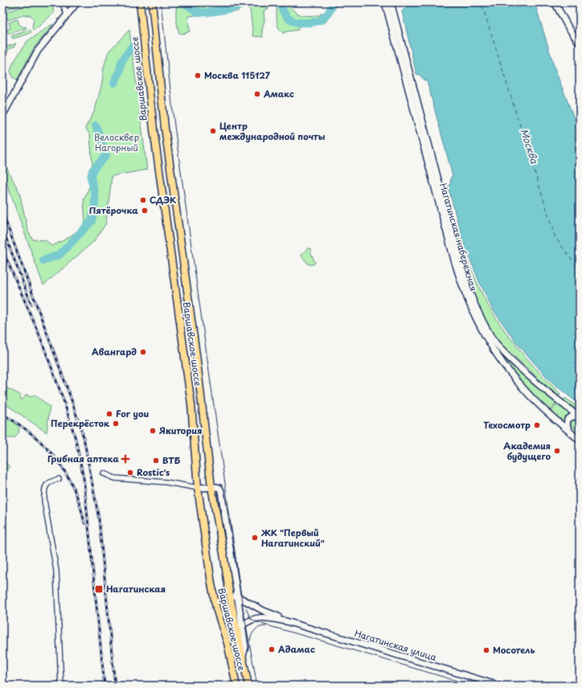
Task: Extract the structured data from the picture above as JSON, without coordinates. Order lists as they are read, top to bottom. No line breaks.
{"streets":{"main road":["Варшавское шоссе","Нагатинская набережная","Нагатинская улица"]},"water":["Москва"],"parks":["Велосквер Нагорный"],"places":{"other":["Москва 115127","Амакс","Центр международной почты","СДЭК","Пятёрочка","Авангард","For you","Перекрёсток","Техосмотр","Якитория","Академия будущего","ВТБ","Rostic's","ЖК \"Первый Нагатинский\"","Адамас","Мосотель"],"health":["Грибная аптека"],"transit":["Нагатинская"]}}
